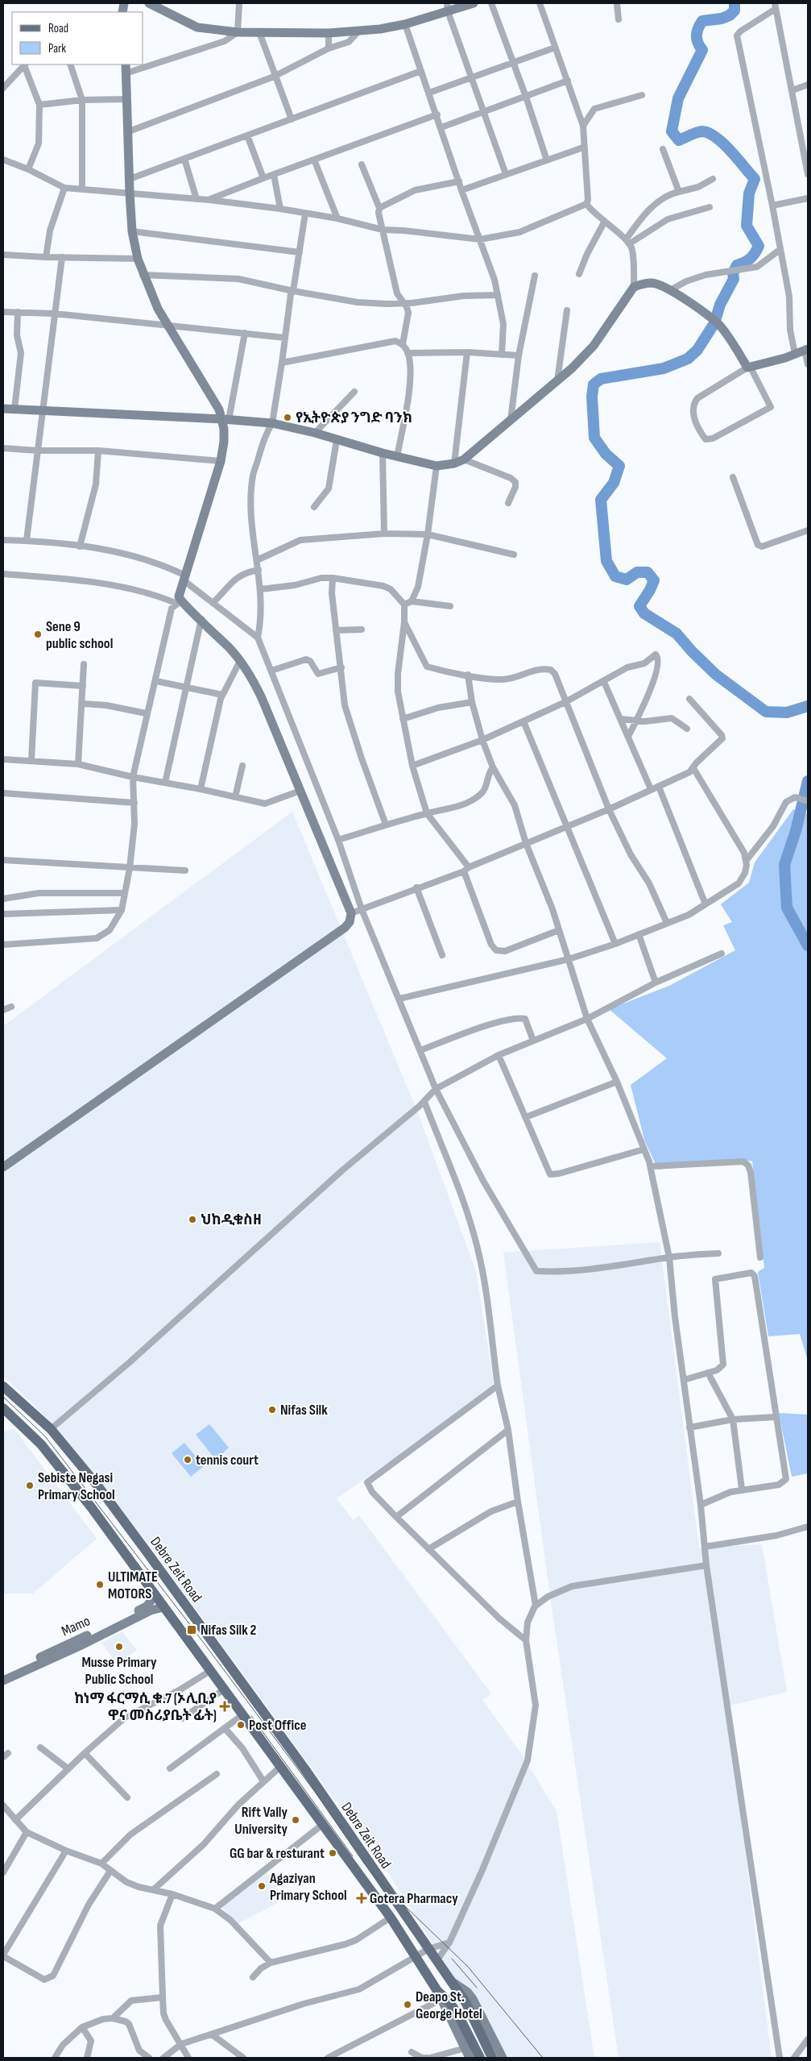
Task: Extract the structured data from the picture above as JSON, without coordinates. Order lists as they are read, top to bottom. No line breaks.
{"streets":{"main road":["Debre Zeit Road","Mamo"]},"crossings":[["Debre Zeit Road","Mamo"]],"places":{"other":["የኢትዮጵያ ንግድ ባንክ","Sene 9 public school","ህከዲቁስዘ","Nifas Silk","tennis court","Sebiste Negasi Primary School","ULTIMATE MOTORS","Musse Primary Public School","Post Office","Rift Vally University","GG bar & resturant","Agaziyan Primary School","Deapo St. George Hotel"],"transit":["Nifas Silk 2"],"health":["ከነማ ፋርማሲ ቁ.7 (ኦሊቢያ ዋና መስሪያቤት ፊት)","Gotera Pharmacy"]},"legend":["Road","Park"]}
